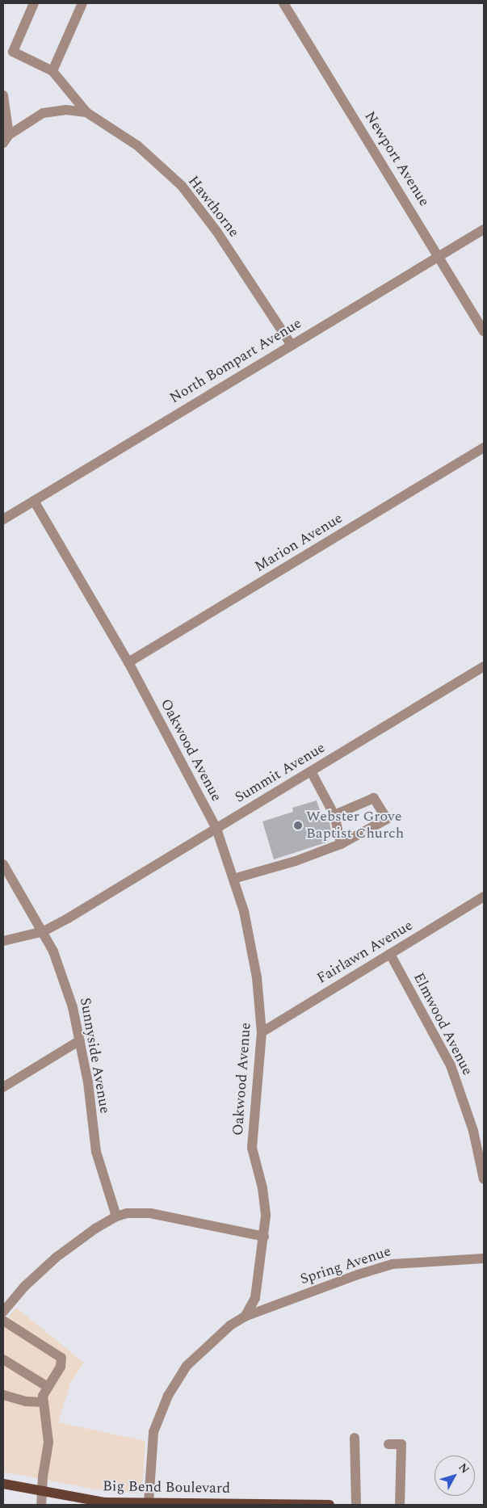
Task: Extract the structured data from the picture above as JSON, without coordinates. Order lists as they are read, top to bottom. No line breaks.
{"streets":{"main road":["Big Bend Boulevard"],"street":["Newport Avenue","Hawthorne","North Bompart Avenue","Marion Avenue","Oakwood Avenue","Summit Avenue","Fairlawn Avenue","Elmwood Avenue","Sunnyside Avenue","Spring Avenue"]},"crossings":[["Newport Avenue","North Bompart Avenue"],["Hawthorne","North Bompart Avenue"],["North Bompart Avenue","Oakwood Avenue"],["Marion Avenue","Oakwood Avenue"],["Oakwood Avenue","Summit Avenue"],["Oakwood Avenue","Fairlawn Avenue"],["Oakwood Avenue","Spring Avenue"],["Oakwood Avenue","Big Bend Boulevard"],["Summit Avenue","Sunnyside Avenue"],["Fairlawn Avenue","Elmwood Avenue"]],"places":["Webster Grove Baptist Church"],"north":"top right"}
